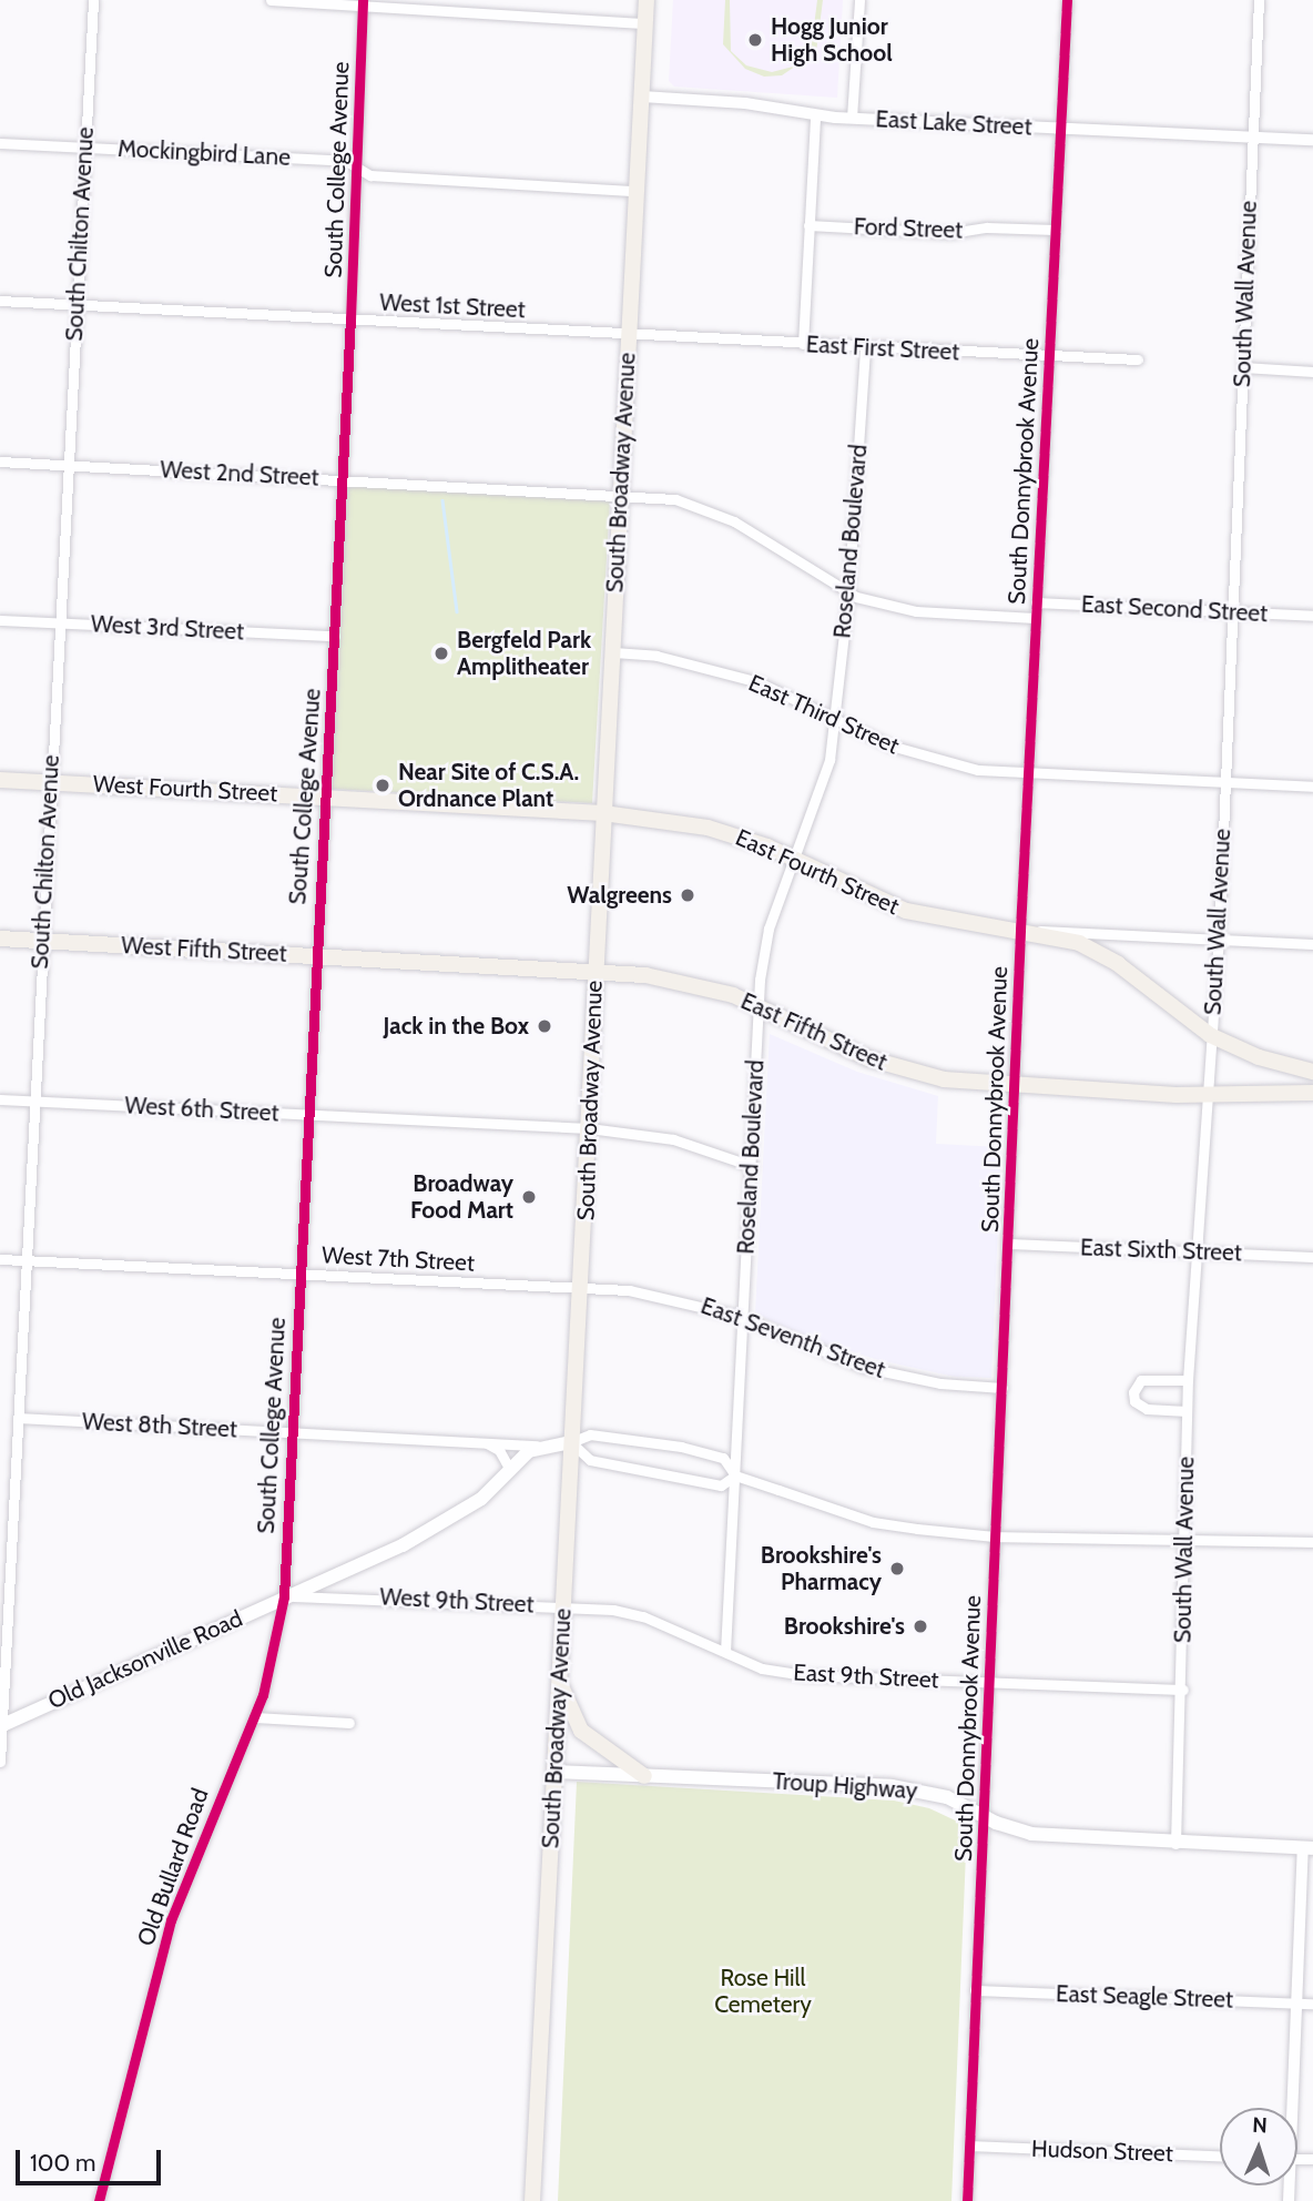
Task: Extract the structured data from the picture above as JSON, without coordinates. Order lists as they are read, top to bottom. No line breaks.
{"streets":{"main road":["South Broadway Avenue","West Fourth Street","East Fourth Street","West Fifth Street","East Fifth Street","Old Jacksonville Road","Troup Highway"],"street":["East Lake Street","Mockingbird Lane","South College Avenue","Ford Street","South Chilton Avenue","South Wall Avenue","West 1st Street","East First Street","South Donnybrook Avenue","West 2nd Street","Roseland Boulevard","East Second Street","West 3rd Street","East Third Street","West 6th Street","East Sixth Street","West 7th Street","East Seventh Street","West 8th Street","West 9th Street","East 9th Street","Old Bullard Road","East Seagle Street","Hudson Street"]},"crossings":[["East Lake Street","South Wall Avenue"],["East Lake Street","South Donnybrook Avenue"],["East Lake Street","South Broadway Avenue"],["Mockingbird Lane","South College Avenue"],["Mockingbird Lane","South Chilton Avenue"],["Mockingbird Lane","South Broadway Avenue"],["South College Avenue","West 1st Street"],["South College Avenue","West 2nd Street"],["South College Avenue","West 3rd Street"],["South College Avenue","West Fourth Street"],["South College Avenue","West Fifth Street"],["South College Avenue","West 6th Street"],["South College Avenue","West 7th Street"],["South College Avenue","West 8th Street"],["South College Avenue","West 9th Street"],["South College Avenue","Old Jacksonville Road"],["South College Avenue","Old Bullard Road"],["Ford Street","South Donnybrook Avenue"],["South Chilton Avenue","West 1st Street"],["South Chilton Avenue","West 2nd Street"],["South Chilton Avenue","West 3rd Street"],["South Chilton Avenue","West Fourth Street"],["South Chilton Avenue","West Fifth Street"],["South Chilton Avenue","West 6th Street"],["South Chilton Avenue","West 7th Street"],["South Chilton Avenue","West 8th Street"],["South Chilton Avenue","Old Jacksonville Road"],["South Wall Avenue","East Second Street"],["South Wall Avenue","East Third Street"],["South Wall Avenue","East Fourth Street"],["South Wall Avenue","East Fifth Street"],["South Wall Avenue","East Sixth Street"],["South Wall Avenue","East 9th Street"],["South Wall Avenue","Troup Highway"],["West 1st Street","East First Street"],["West 1st Street","South Broadway Avenue"],["East First Street","South Donnybrook Avenue"],["East First Street","South Broadway Avenue"],["East First Street","Roseland Boulevard"],["South Donnybrook Avenue","East Second Street"],["South Donnybrook Avenue","East Third Street"],["South Donnybrook Avenue","East Fourth Street"],["South Donnybrook Avenue","East Fifth Street"],["South Donnybrook Avenue","East Sixth Street"],["South Donnybrook Avenue","East Seventh Street"],["South Donnybrook Avenue","East 9th Street"],["South Donnybrook Avenue","Troup Highway"],["South Donnybrook Avenue","East Seagle Street"],["South Donnybrook Avenue","Hudson Street"],["South Broadway Avenue","West 2nd Street"],["South Broadway Avenue","East Third Street"],["South Broadway Avenue","West Fourth Street"],["South Broadway Avenue","East Fourth Street"],["South Broadway Avenue","West Fifth Street"],["South Broadway Avenue","East Fifth Street"],["South Broadway Avenue","West 6th Street"],["South Broadway Avenue","West 7th Street"],["South Broadway Avenue","East Seventh Street"],["South Broadway Avenue","West 9th Street"],["South Broadway Avenue","East 9th Street"],["South Broadway Avenue","Troup Highway"],["Roseland Boulevard","East Third Street"],["Roseland Boulevard","East Fourth Street"],["Roseland Boulevard","East Fifth Street"],["Roseland Boulevard","West 6th Street"],["Roseland Boulevard","East Seventh Street"],["Roseland Boulevard","East 9th Street"],["West Fourth Street","East Fourth Street"],["West Fifth Street","East Fifth Street"],["West 7th Street","East Seventh Street"],["West 8th Street","Old Jacksonville Road"],["West 9th Street","Old Jacksonville Road"],["West 9th Street","East 9th Street"],["West 9th Street","Old Bullard Road"],["Old Jacksonville Road","Old Bullard Road"]],"parks":["Rose Hill Cemetery"],"places":["Hogg Junior High School","Bergfeld Park Amplitheater","Near Site of C.S.A. Ordnance Plant","Walgreens","Jack in the Box","Broadway Food Mart","Brookshire's Pharmacy","Brookshire's"],"scale_bar":"100 m","north":"top"}
